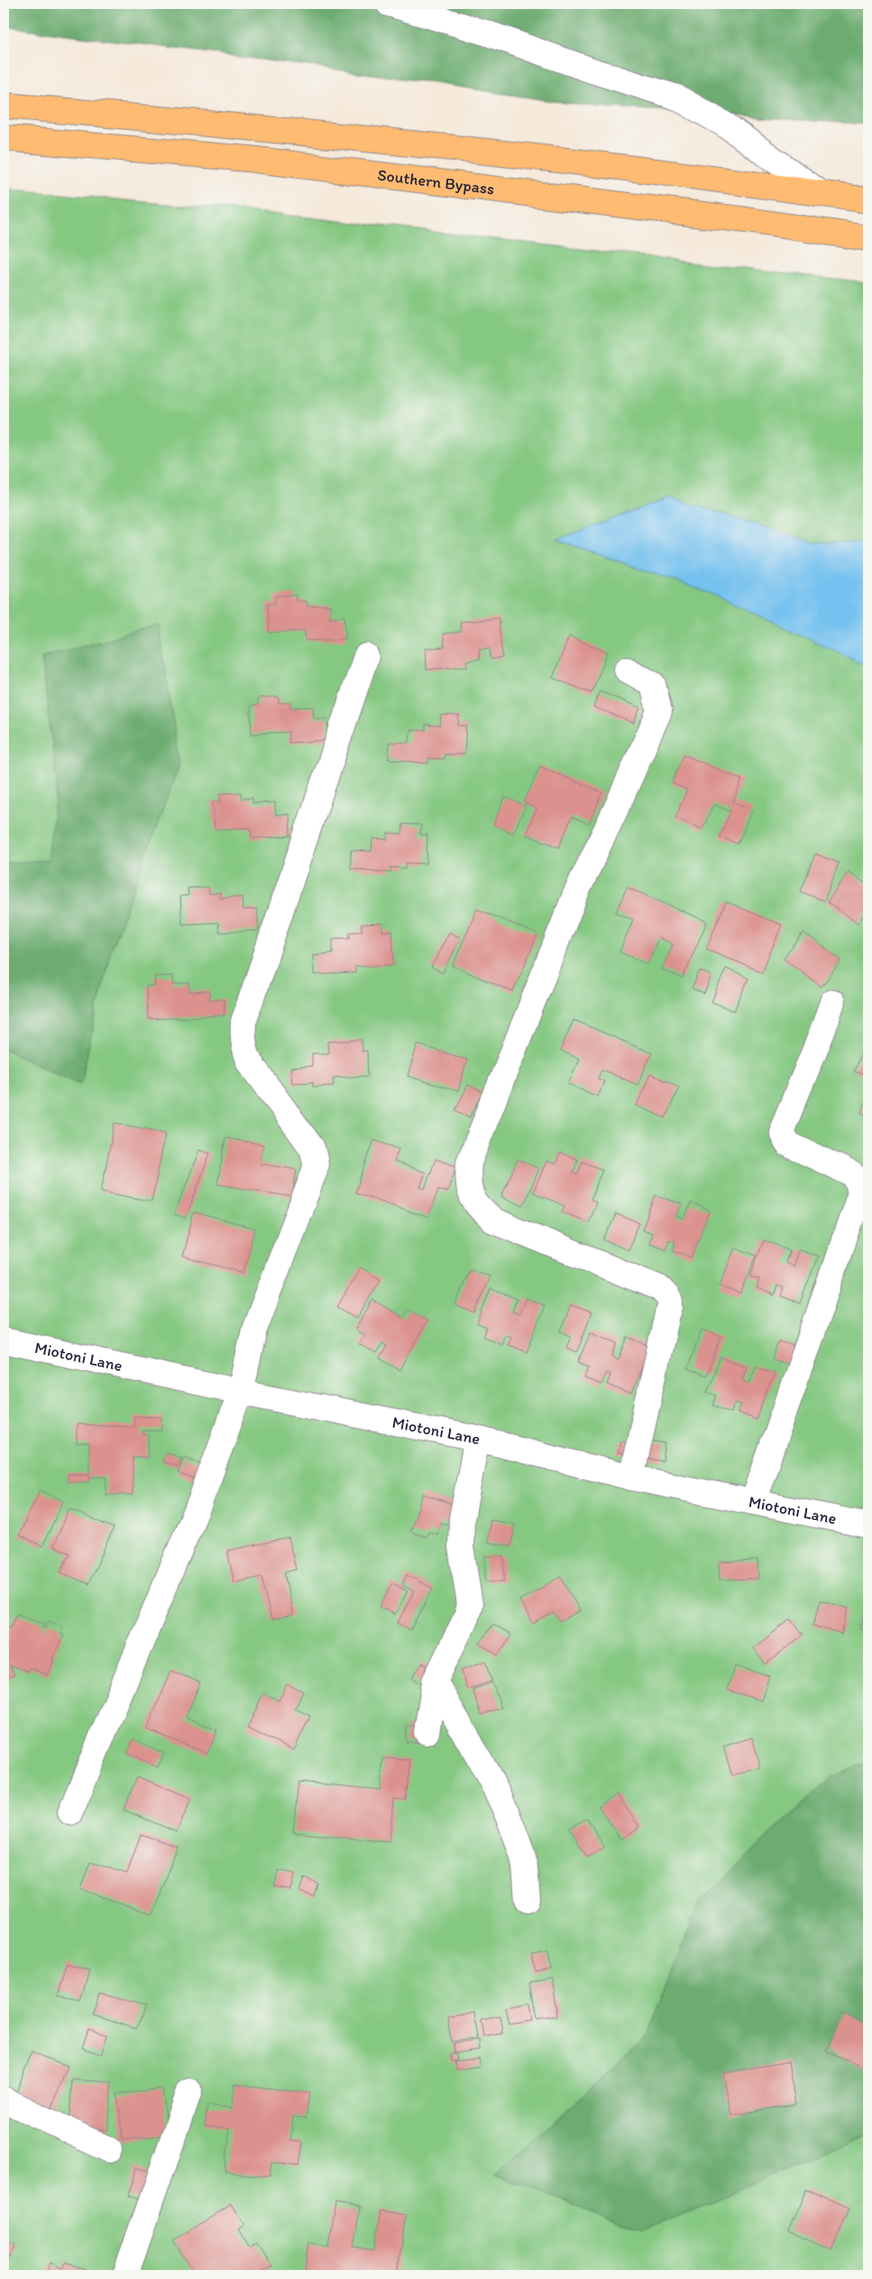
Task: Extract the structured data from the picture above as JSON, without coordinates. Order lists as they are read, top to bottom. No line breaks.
{"streets":{"highway":["Southern Bypass"],"street":["Miotoni Lane"]}}
